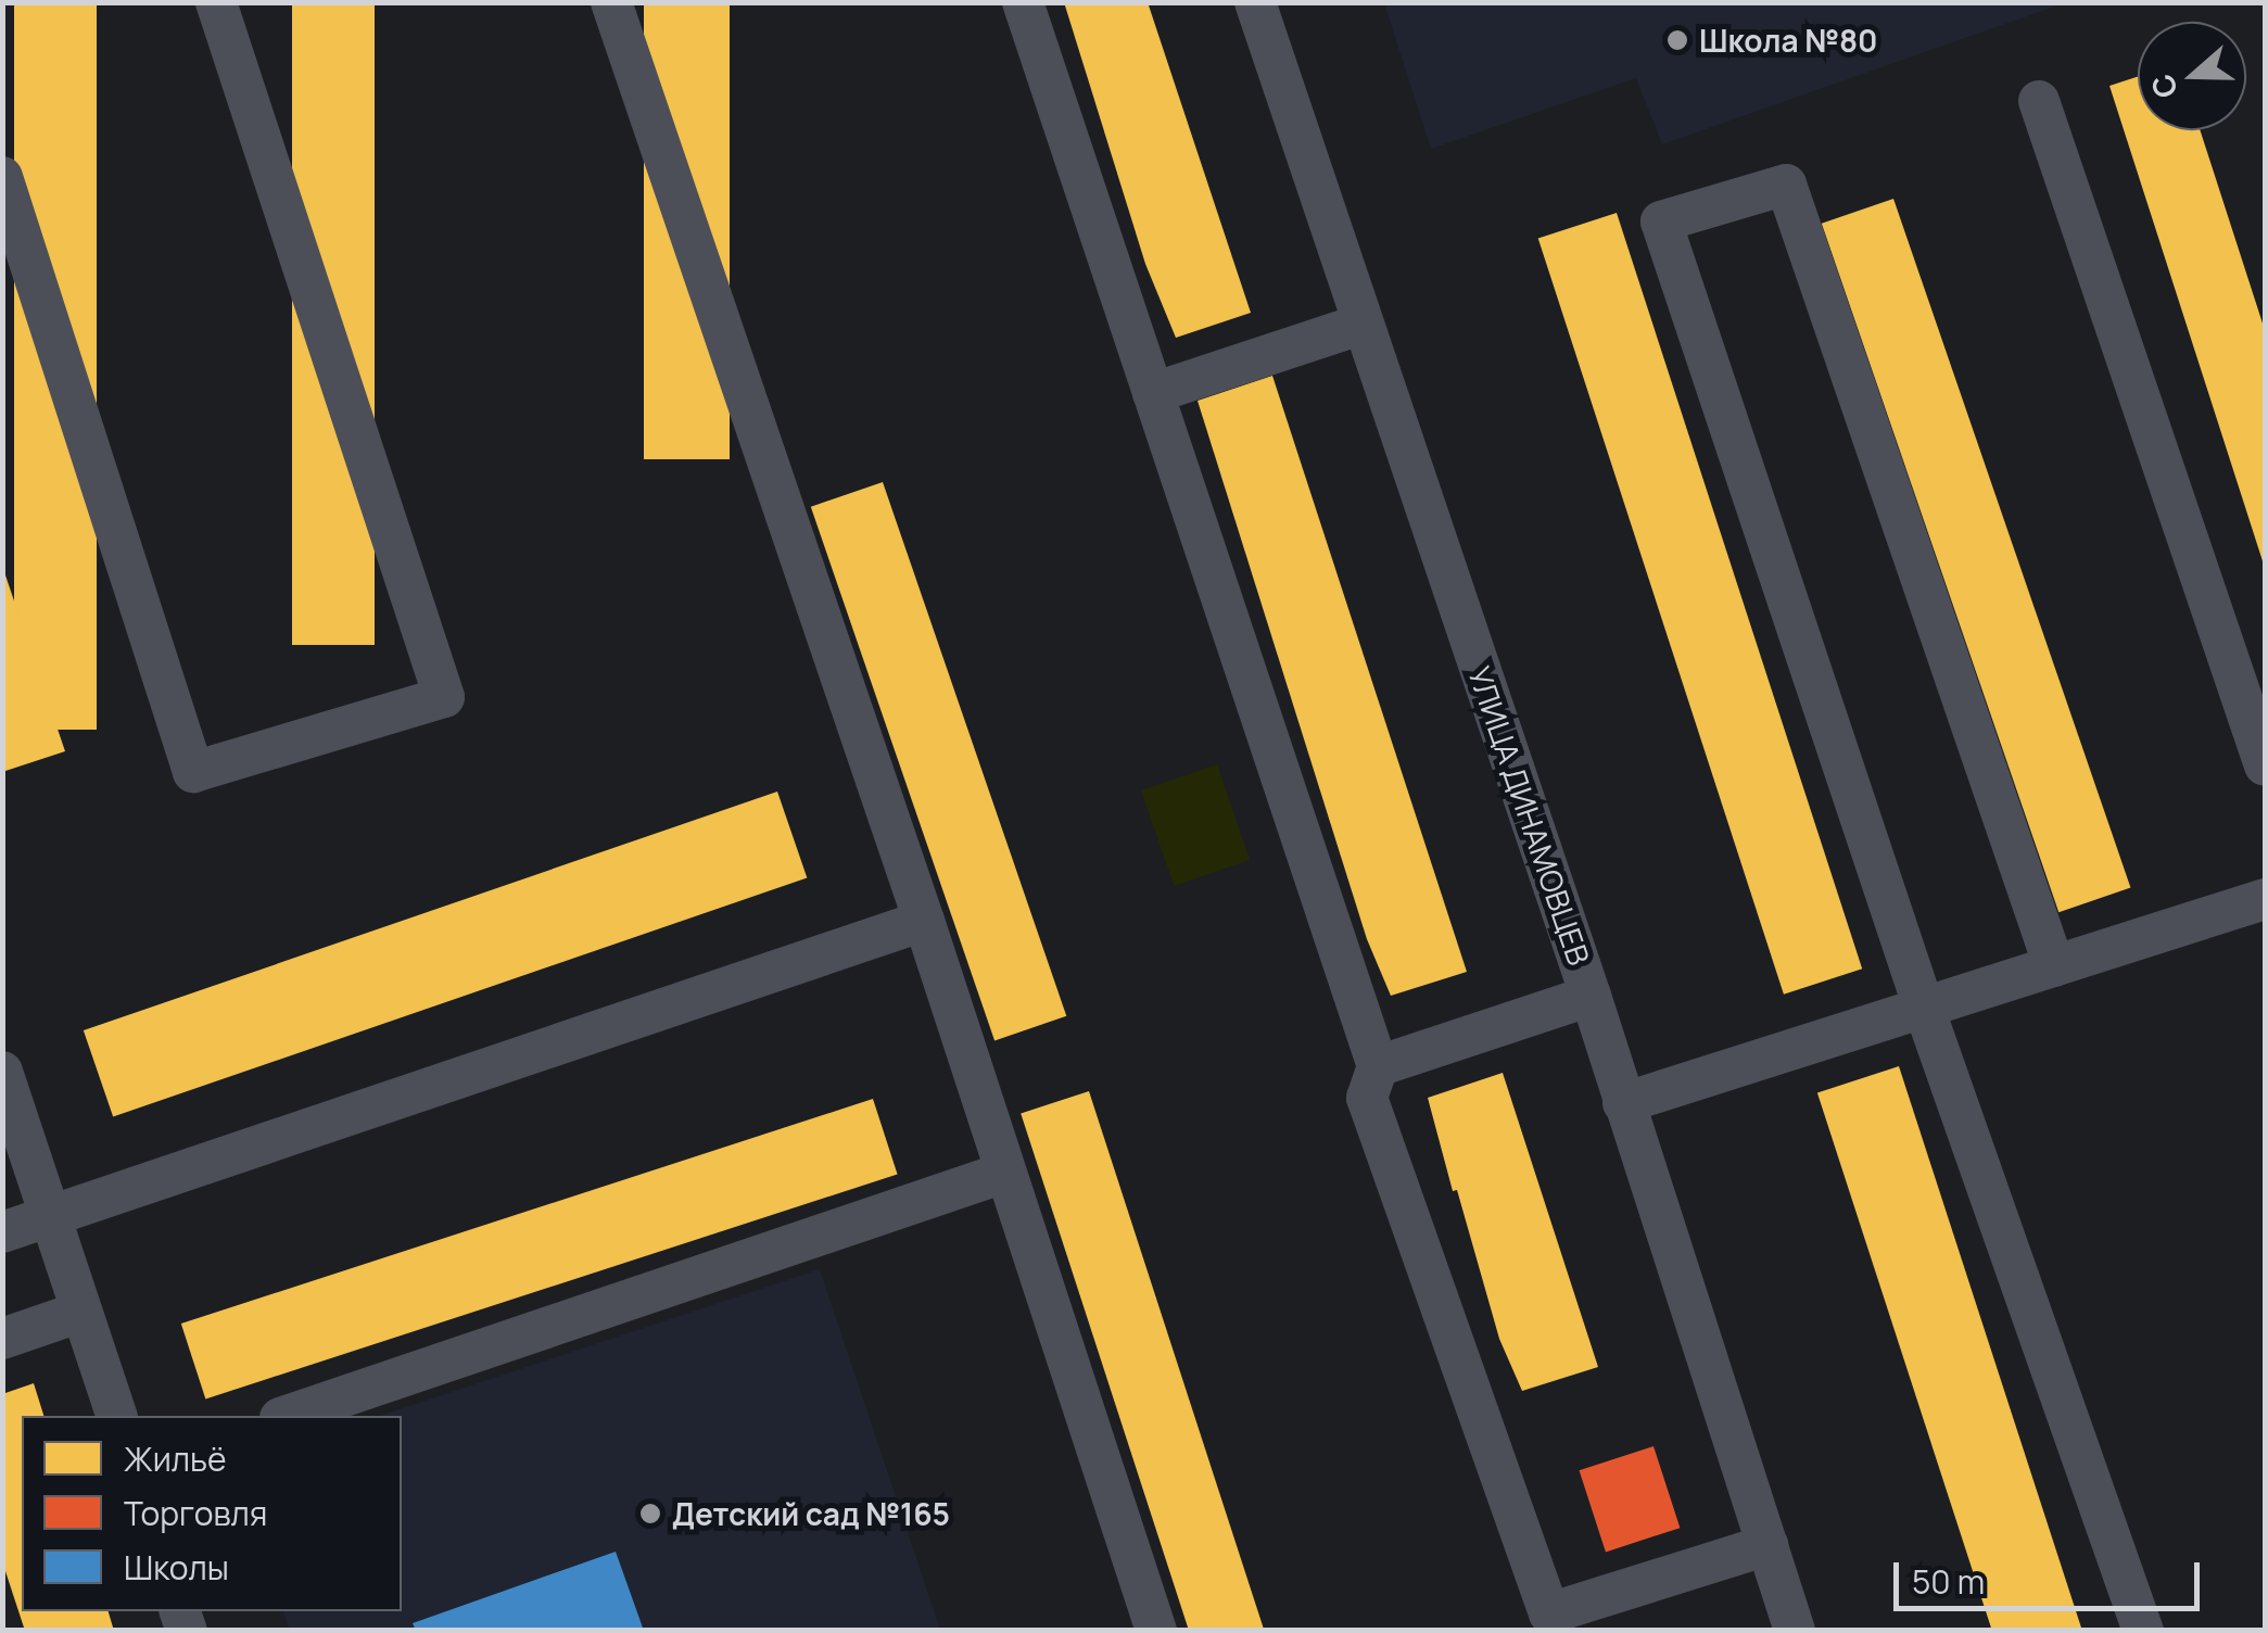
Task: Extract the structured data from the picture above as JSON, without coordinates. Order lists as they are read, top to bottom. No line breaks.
{"streets":{"street":["УЛИЦА ДИНАМОВЦЕВ"]},"places":["Школа №80","Детский сад №165"],"legend":["Жильё","Торговля","Школы"],"scale_bar":"50 m","north":"left"}
